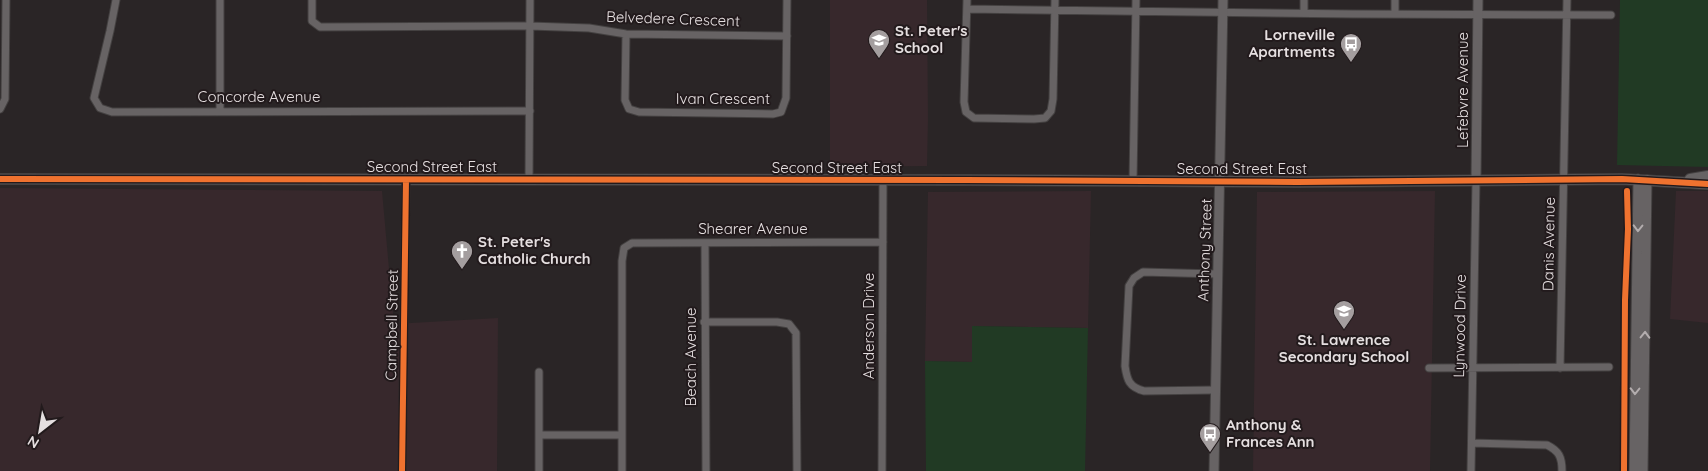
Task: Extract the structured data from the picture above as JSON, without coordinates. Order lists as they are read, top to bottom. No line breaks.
{"streets":{"main road":["Second Street East"],"street":["Belvedere Crescent","Lefebvre Avenue","Concorde Avenue","Ivan Crescent","Shearer Avenue","Danis Avenue","Anthony Street","Campbell Street","Anderson Drive","Lynwood Drive","Beach Avenue"]},"crossings":[["Belvedere Crescent","Ivan Crescent"],["Lefebvre Avenue","Second Street East"],["Lefebvre Avenue","Lynwood Drive"],["Second Street East","Danis Avenue"],["Second Street East","Anthony Street"],["Second Street East","Campbell Street"],["Second Street East","Anderson Drive"],["Second Street East","Lynwood Drive"],["Shearer Avenue","Anderson Drive"],["Shearer Avenue","Beach Avenue"]],"places":{"school or university":["St. Peter's School","St. Lawrence Secondary School"],"bus stop":["Lorneville Apartments","Anthony & Frances Ann"],"church":["St. Peter's Catholic Church"]},"north":"bottom left"}
